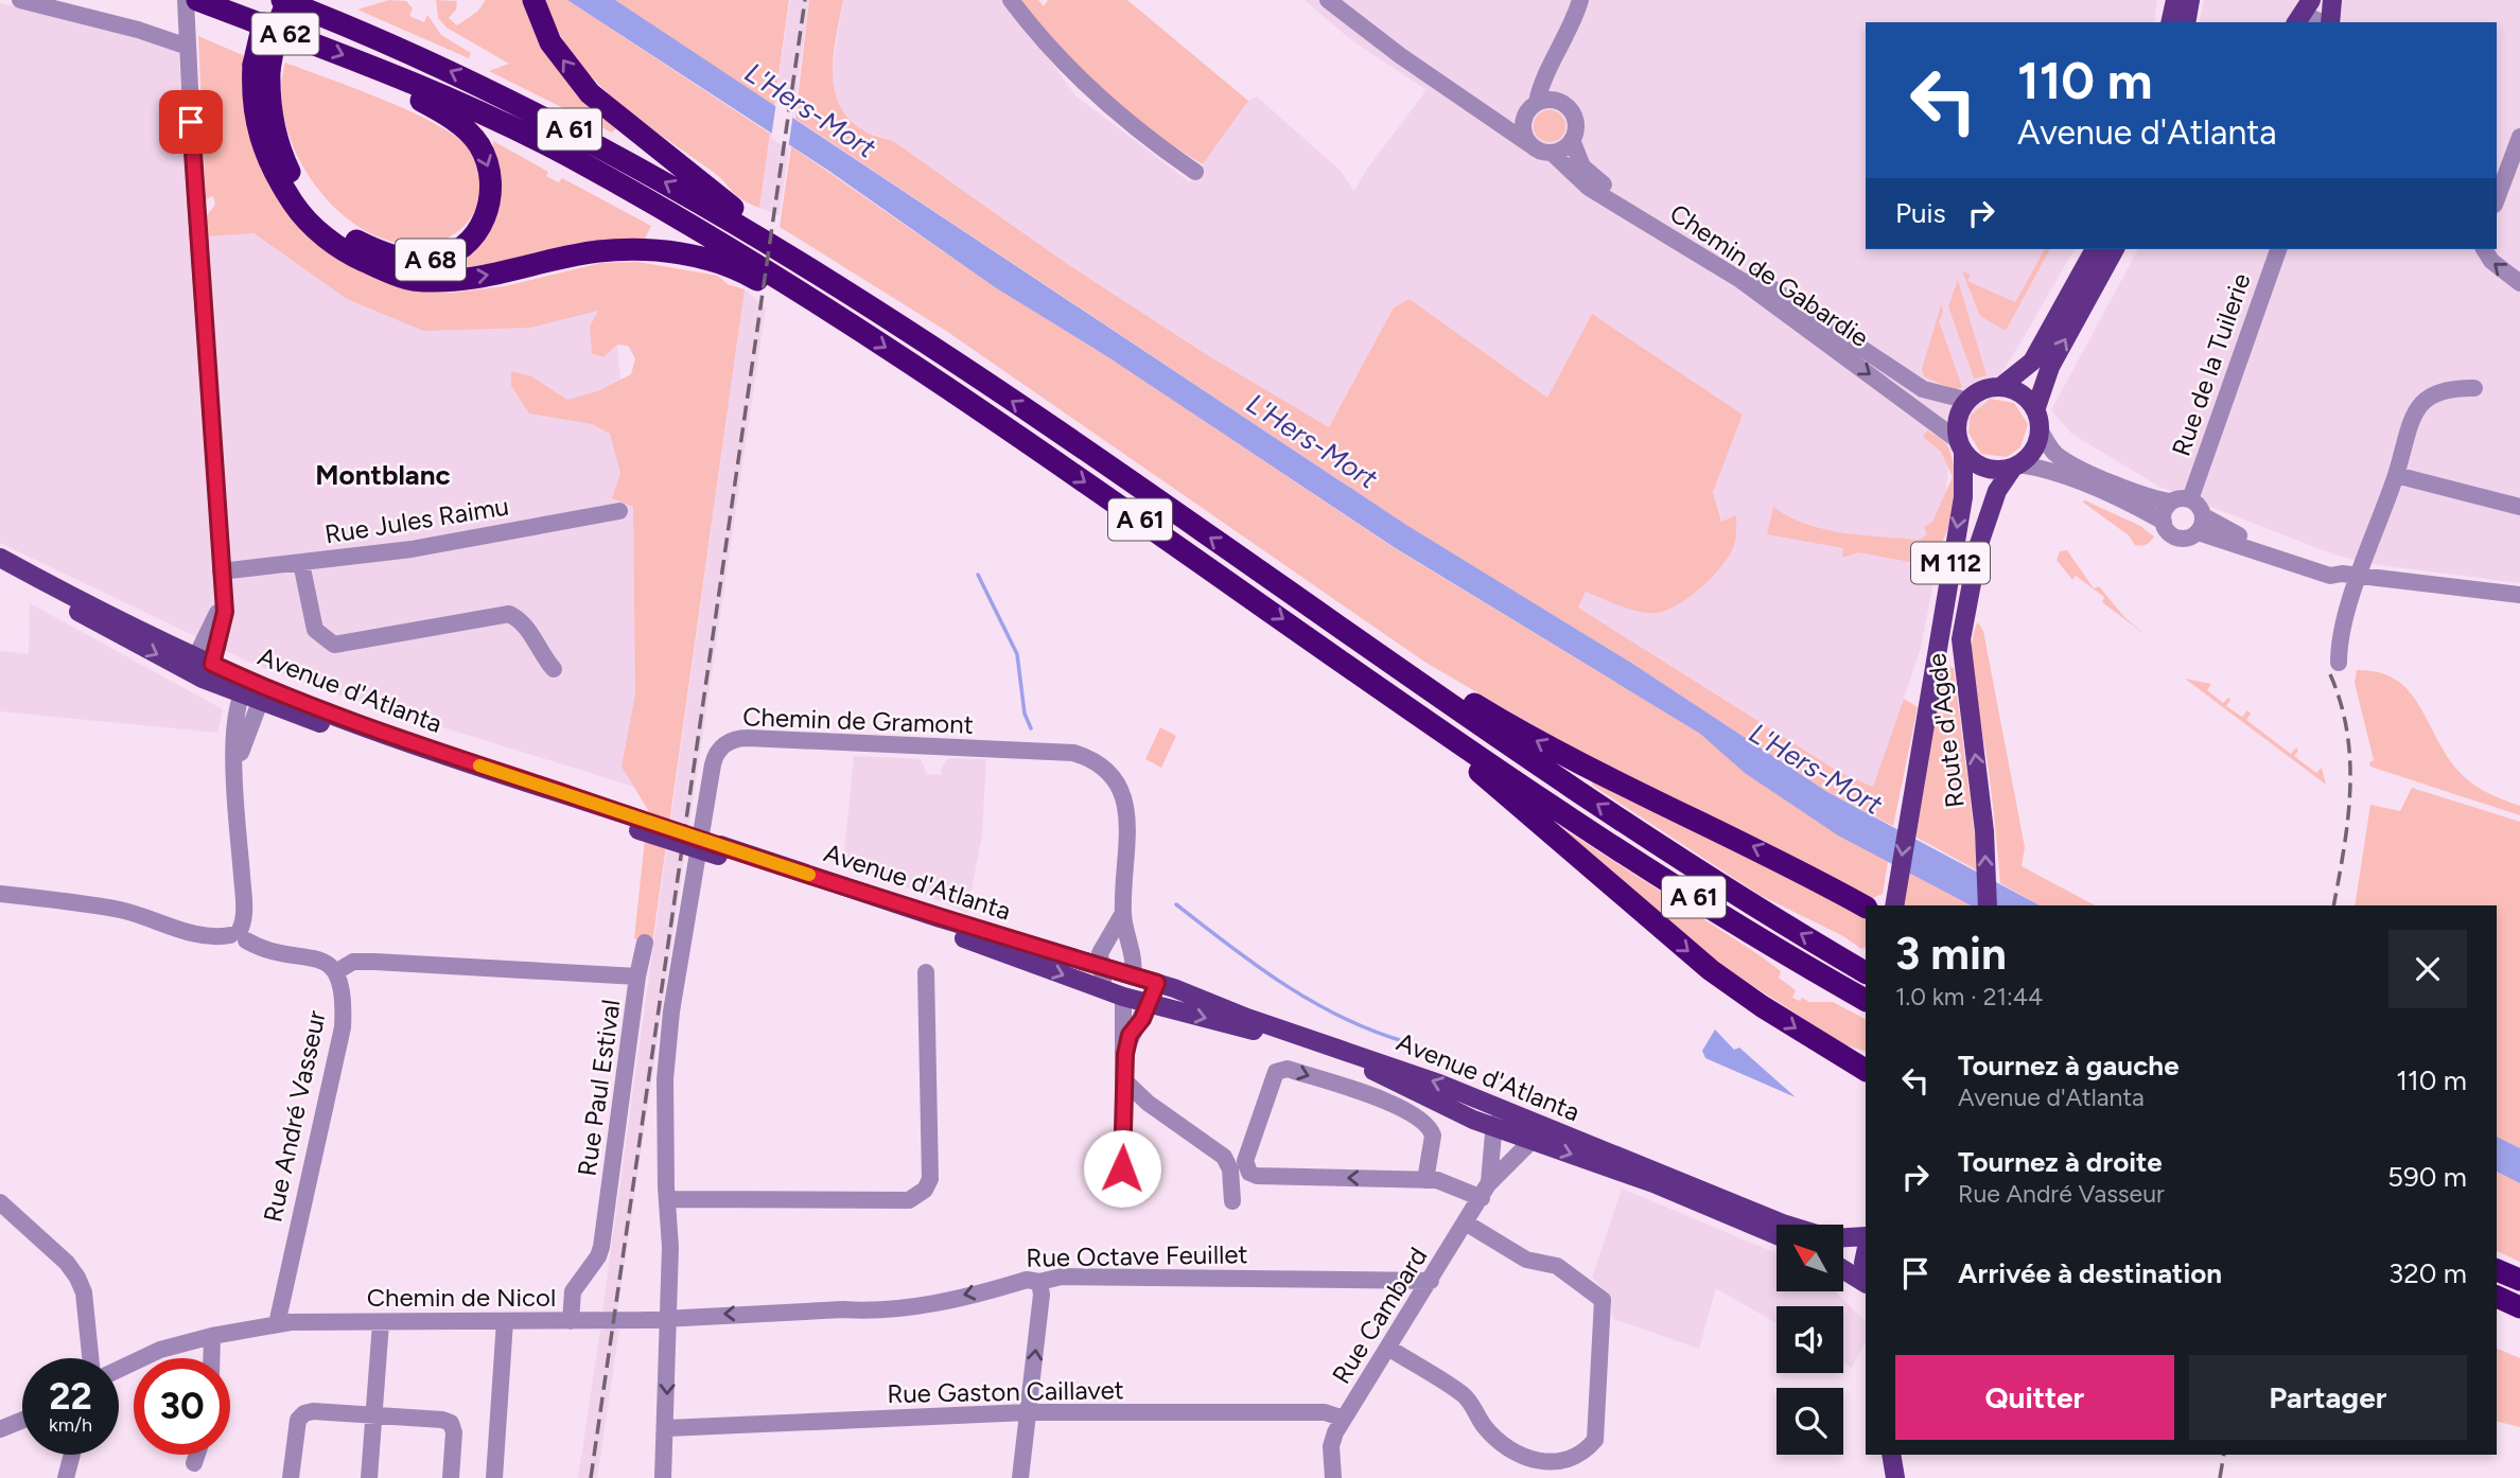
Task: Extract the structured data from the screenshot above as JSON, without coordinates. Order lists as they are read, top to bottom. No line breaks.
{"streets":{"highway":["A 62","A 61","A 68"],"main road":["M 112","Avenue d'Atlanta","Route d'Agde"],"street":["Chemin de Gabardie","Rue de la Tuilerie","Rue Jules Raimu","Chemin de Gramont","Rue Paul Estival","Rue André Vasseur","Rue Octave Feuillet","Chemin de Nicol","Rue Cambard","Rue Gaston Caillavet"]},"crossings":[["A 62","A 61"],["A 62","A 68"],["A 61","A 68"],["Chemin de Gabardie","Route d'Agde"],["Avenue d'Atlanta","Chemin de Gramont"],["Avenue d'Atlanta","Rue Cambard"],["Chemin de Gramont","Rue Octave Feuillet"],["Chemin de Gramont","Chemin de Nicol"],["Rue Paul Estival","Rue André Vasseur"],["Rue Paul Estival","Chemin de Nicol"],["Rue André Vasseur","Chemin de Nicol"],["Rue Octave Feuillet","Chemin de Nicol"],["Rue Octave Feuillet","Rue Cambard"],["Rue Cambard","Rue Gaston Caillavet"]],"one_way":["Rue Octave Feuillet"],"districts":["Montblanc"],"water":["L'Hers-Mort"],"north":"top left","page":{"turn":["110 m","Avenue d'Atlanta"],"then":"Puis","heading":["3 min","1.0 km · 21:44"],"list":[{"name":"Tournez à gauche","note":"Avenue d'Atlanta","value":"110 m"},{"name":"Tournez à droite","note":"Rue André Vasseur","value":"590 m"},{"name":"Arrivée à destination","value":"320 m"}],"buttons":["Quitter","Partager"],"speed":"22 km/h","limit":"30"}}
